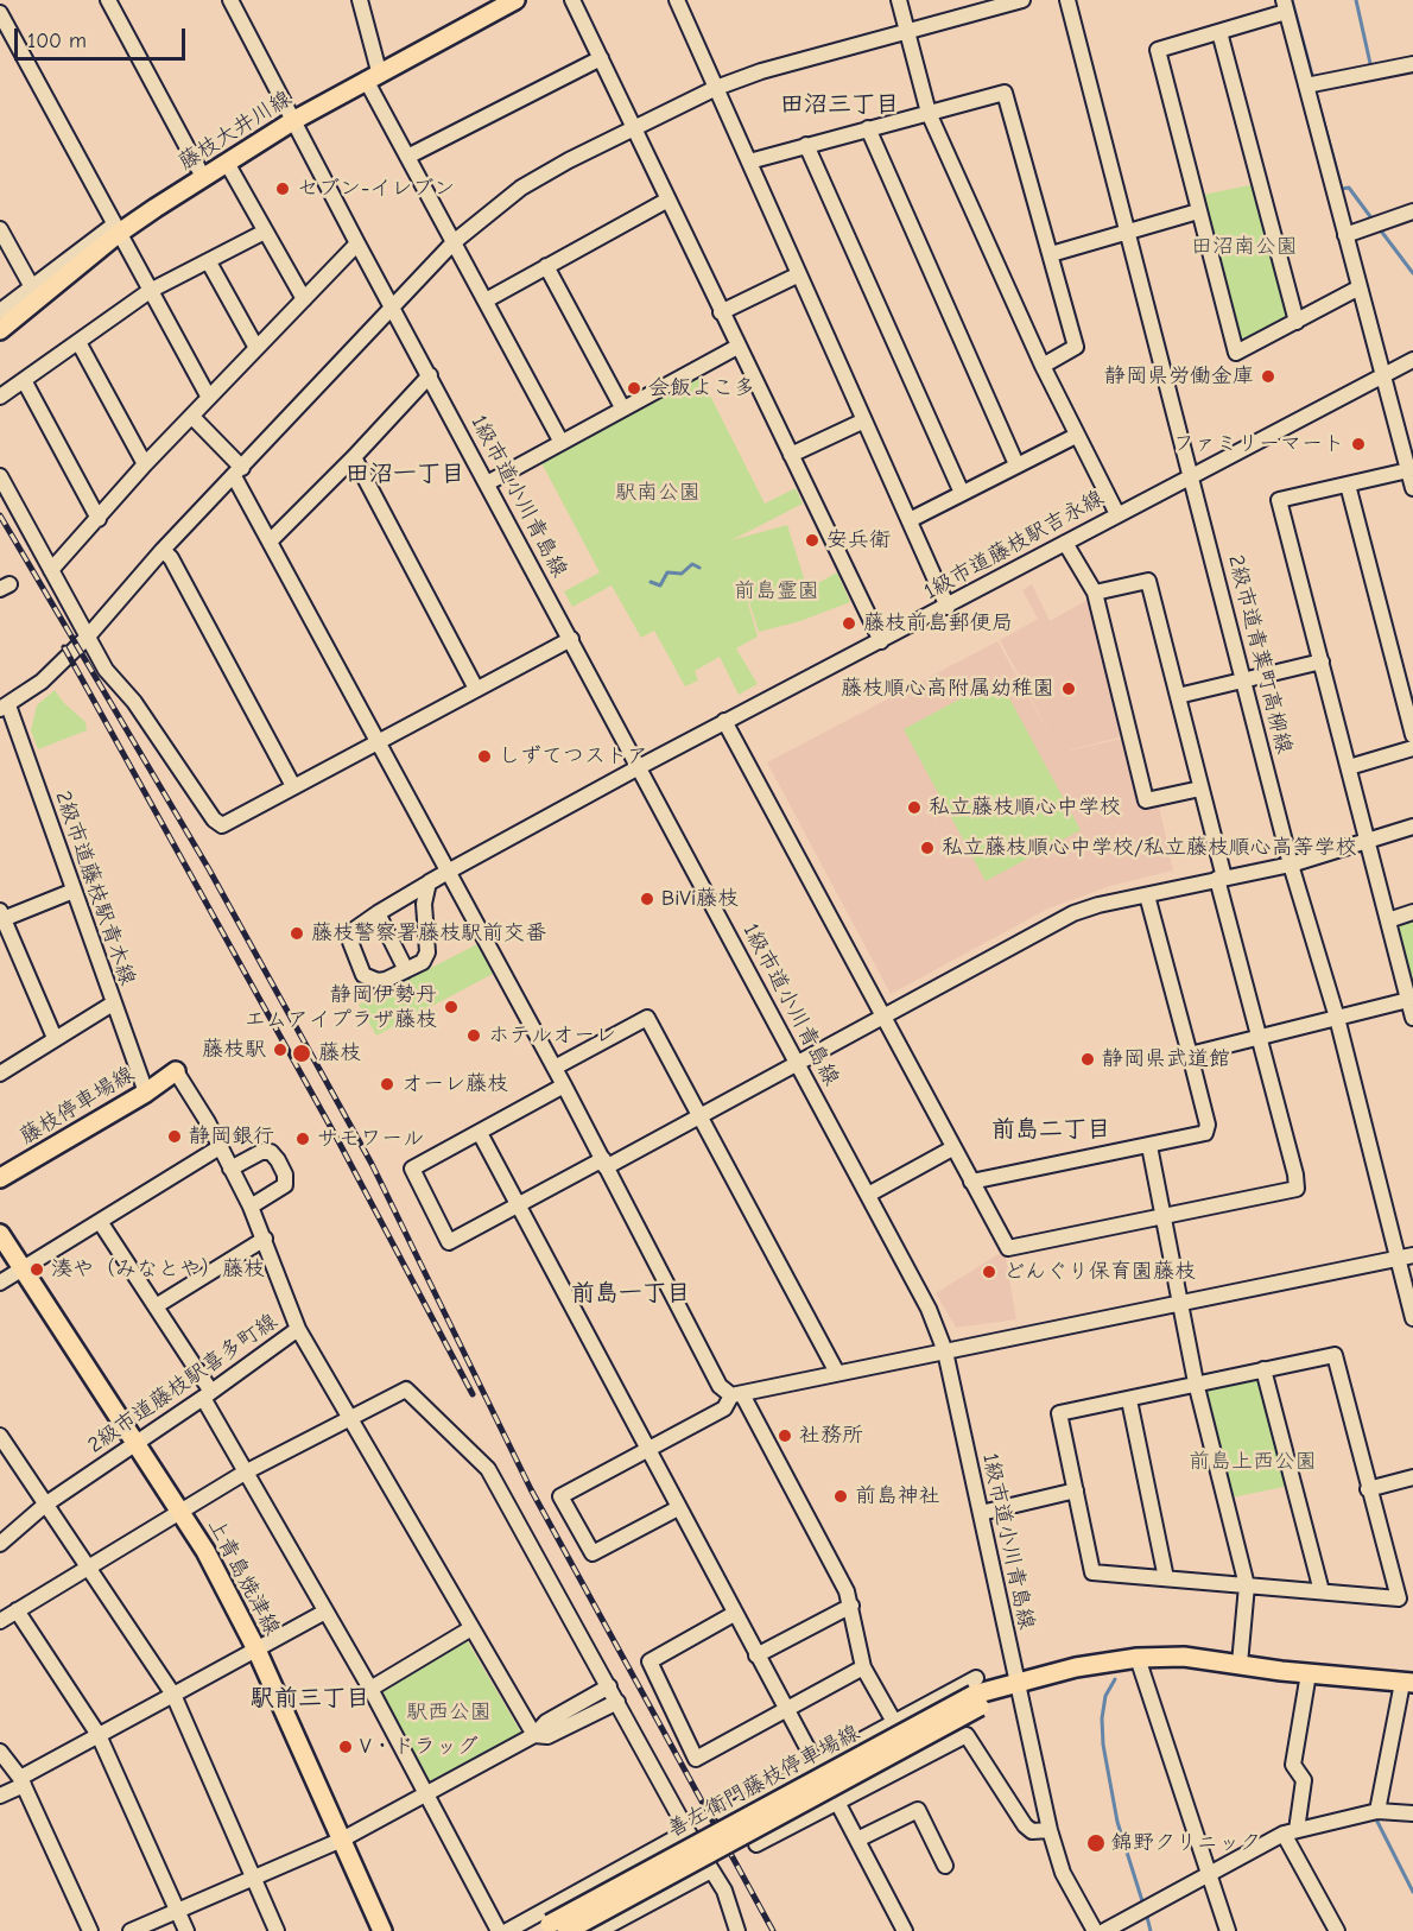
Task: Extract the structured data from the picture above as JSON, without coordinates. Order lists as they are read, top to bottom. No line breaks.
{"streets":{"main road":["藤枝大井川線","藤枝停車場線","上青島焼津線","善左衛門藤枝停車場線"],"street":["1級市道小川青島線","1級市道藤枝駅吉永線","2級市道青葉町高柳線","2級市道藤枝駅青木線","2級市道藤枝駅喜多町線"]},"crossings":[["藤枝大井川線","1級市道小川青島線"],["1級市道小川青島線","1級市道藤枝駅吉永線"],["1級市道小川青島線","善左衛門藤枝停車場線"],["1級市道藤枝駅吉永線","2級市道青葉町高柳線"],["2級市道藤枝駅青木線","藤枝停車場線"],["藤枝停車場線","2級市道藤枝駅喜多町線"],["2級市道藤枝駅喜多町線","上青島焼津線"]],"districts":["田沼三丁目","田沼一丁目","前島二丁目","前島一丁目","駅前三丁目"],"parks":["田沼南公園","駅南公園","前島霊園","前島上西公園","駅西公園"],"places":["セブン-イレブン","静岡県労働金庫","会飯よこ多","ファミリーマート","安兵衛","藤枝前島郵便局","藤枝順心高附属幼稚園","しずてつストア","私立藤枝順心中学校","私立藤枝順心中学校/私立藤枝順心高等学校","BiVi藤枝","藤枝警察署藤枝駅前交番","静岡伊勢丹 エムアイプラザ藤枝","ホテルオーレ","藤枝駅","藤枝","静岡県武道館","オーレ藤枝","静岡銀行","サモワール","湊や（みなとや）藤枝","どんぐり保育園藤枝","社務所","前島神社","V・ドラッグ","錦野クリニック"],"scale_bar":"100 m"}
